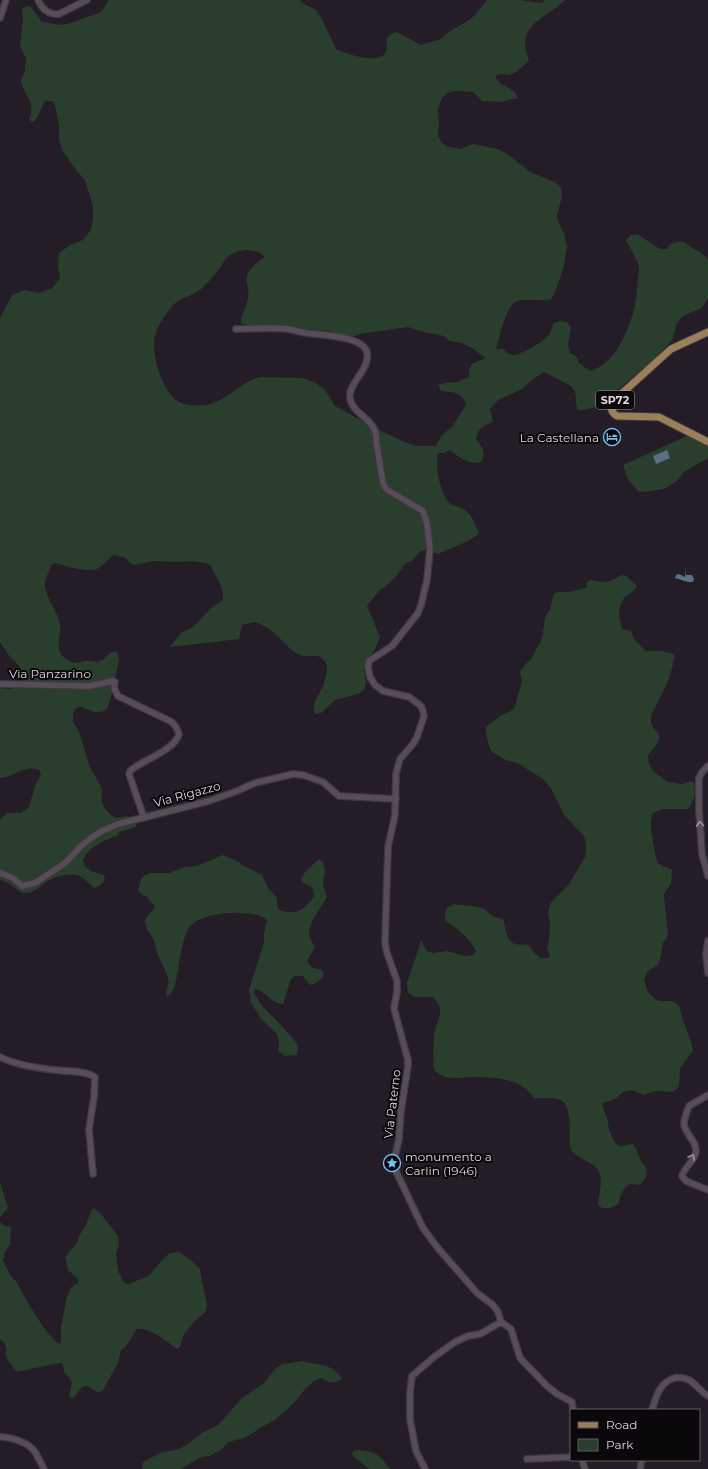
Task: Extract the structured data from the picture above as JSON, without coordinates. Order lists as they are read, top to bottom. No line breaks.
{"streets":{"main road":["SP72"],"street":["Via Panzarino","Via Rigazzo","Via Paterno"]},"crossings":[["Via Panzarino","Via Rigazzo"],["Via Rigazzo","Via Paterno"]],"places":{"hotel":["La Castellana"],"place":["monumento a Carlin (1946)"]},"legend":["Road","Park"]}
